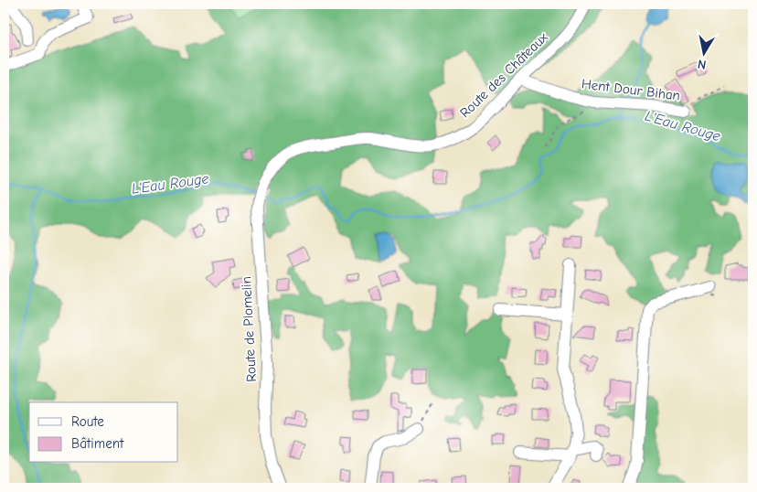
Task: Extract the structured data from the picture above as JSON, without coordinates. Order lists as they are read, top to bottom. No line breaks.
{"streets":{"street":["Route des Châteaux","Hent Dour Bihan","Route de Plomelin"]},"crossings":[["Route des Châteaux","Hent Dour Bihan"],["Route des Châteaux","Route de Plomelin"]],"water":["L'Eau Rouge"],"legend":["Route","Bâtiment"],"north":"bottom"}
